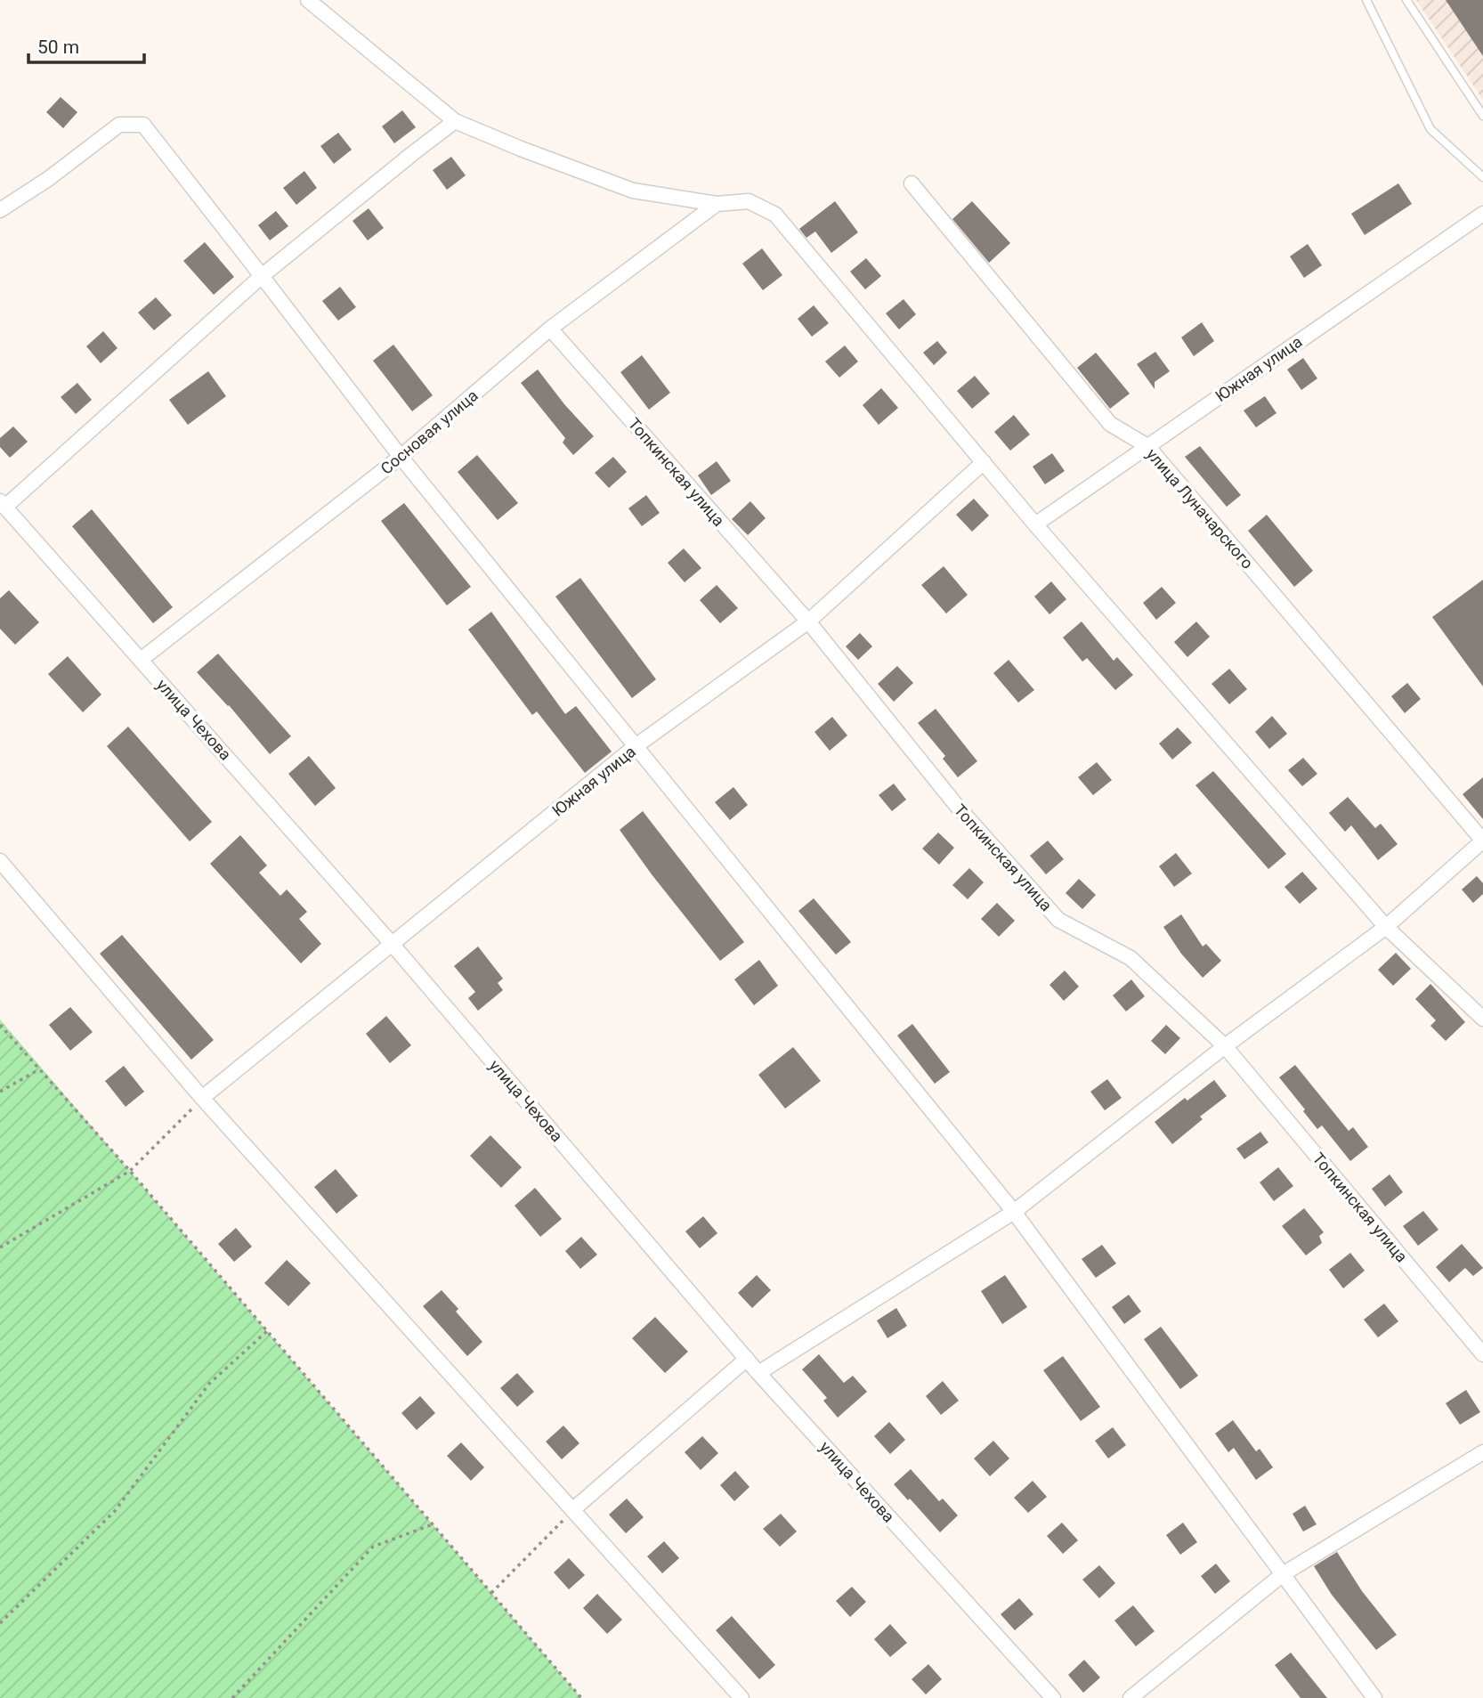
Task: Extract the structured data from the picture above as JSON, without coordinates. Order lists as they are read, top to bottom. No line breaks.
{"streets":{"street":["Южная улица","Сосновая улица","Топкинская улица","улица Луначарского","улица Чехова"]},"crossings":[["Южная улица","Топкинская улица"],["Южная улица","улица Луначарского"],["Южная улица","улица Чехова"],["Сосновая улица","Топкинская улица"],["Сосновая улица","улица Чехова"]],"scale_bar":"50 m"}
